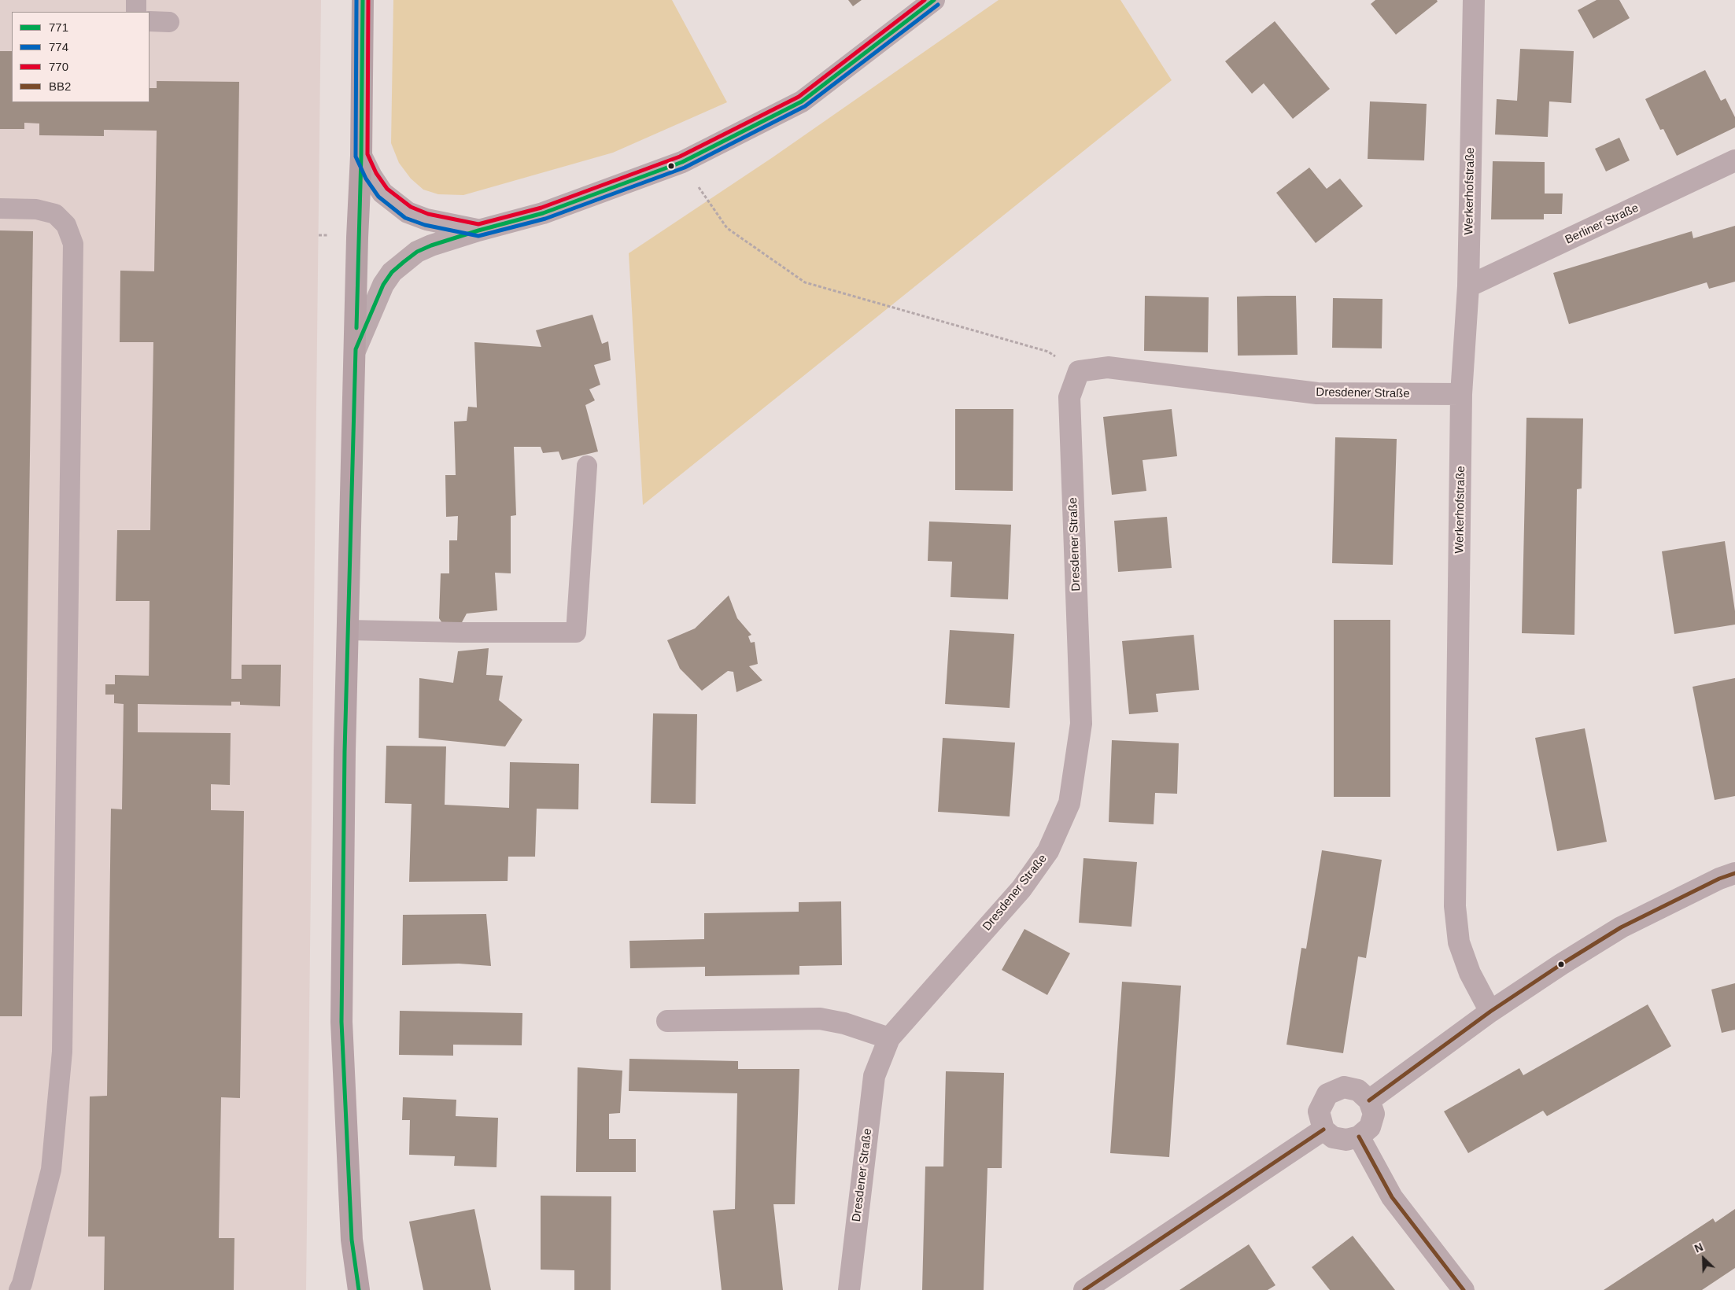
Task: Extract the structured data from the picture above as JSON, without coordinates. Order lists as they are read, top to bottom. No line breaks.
{"streets":{"street":["Werkerhofstraße","Berliner Straße","Dresdener Straße"]},"crossings":[["Werkerhofstraße","Berliner Straße"],["Werkerhofstraße","Dresdener Straße"]],"lines":["transit line 771","transit line 774","transit line 770","transit line BB2"],"legend":["771","774","770","BB2"],"north":"top left"}
